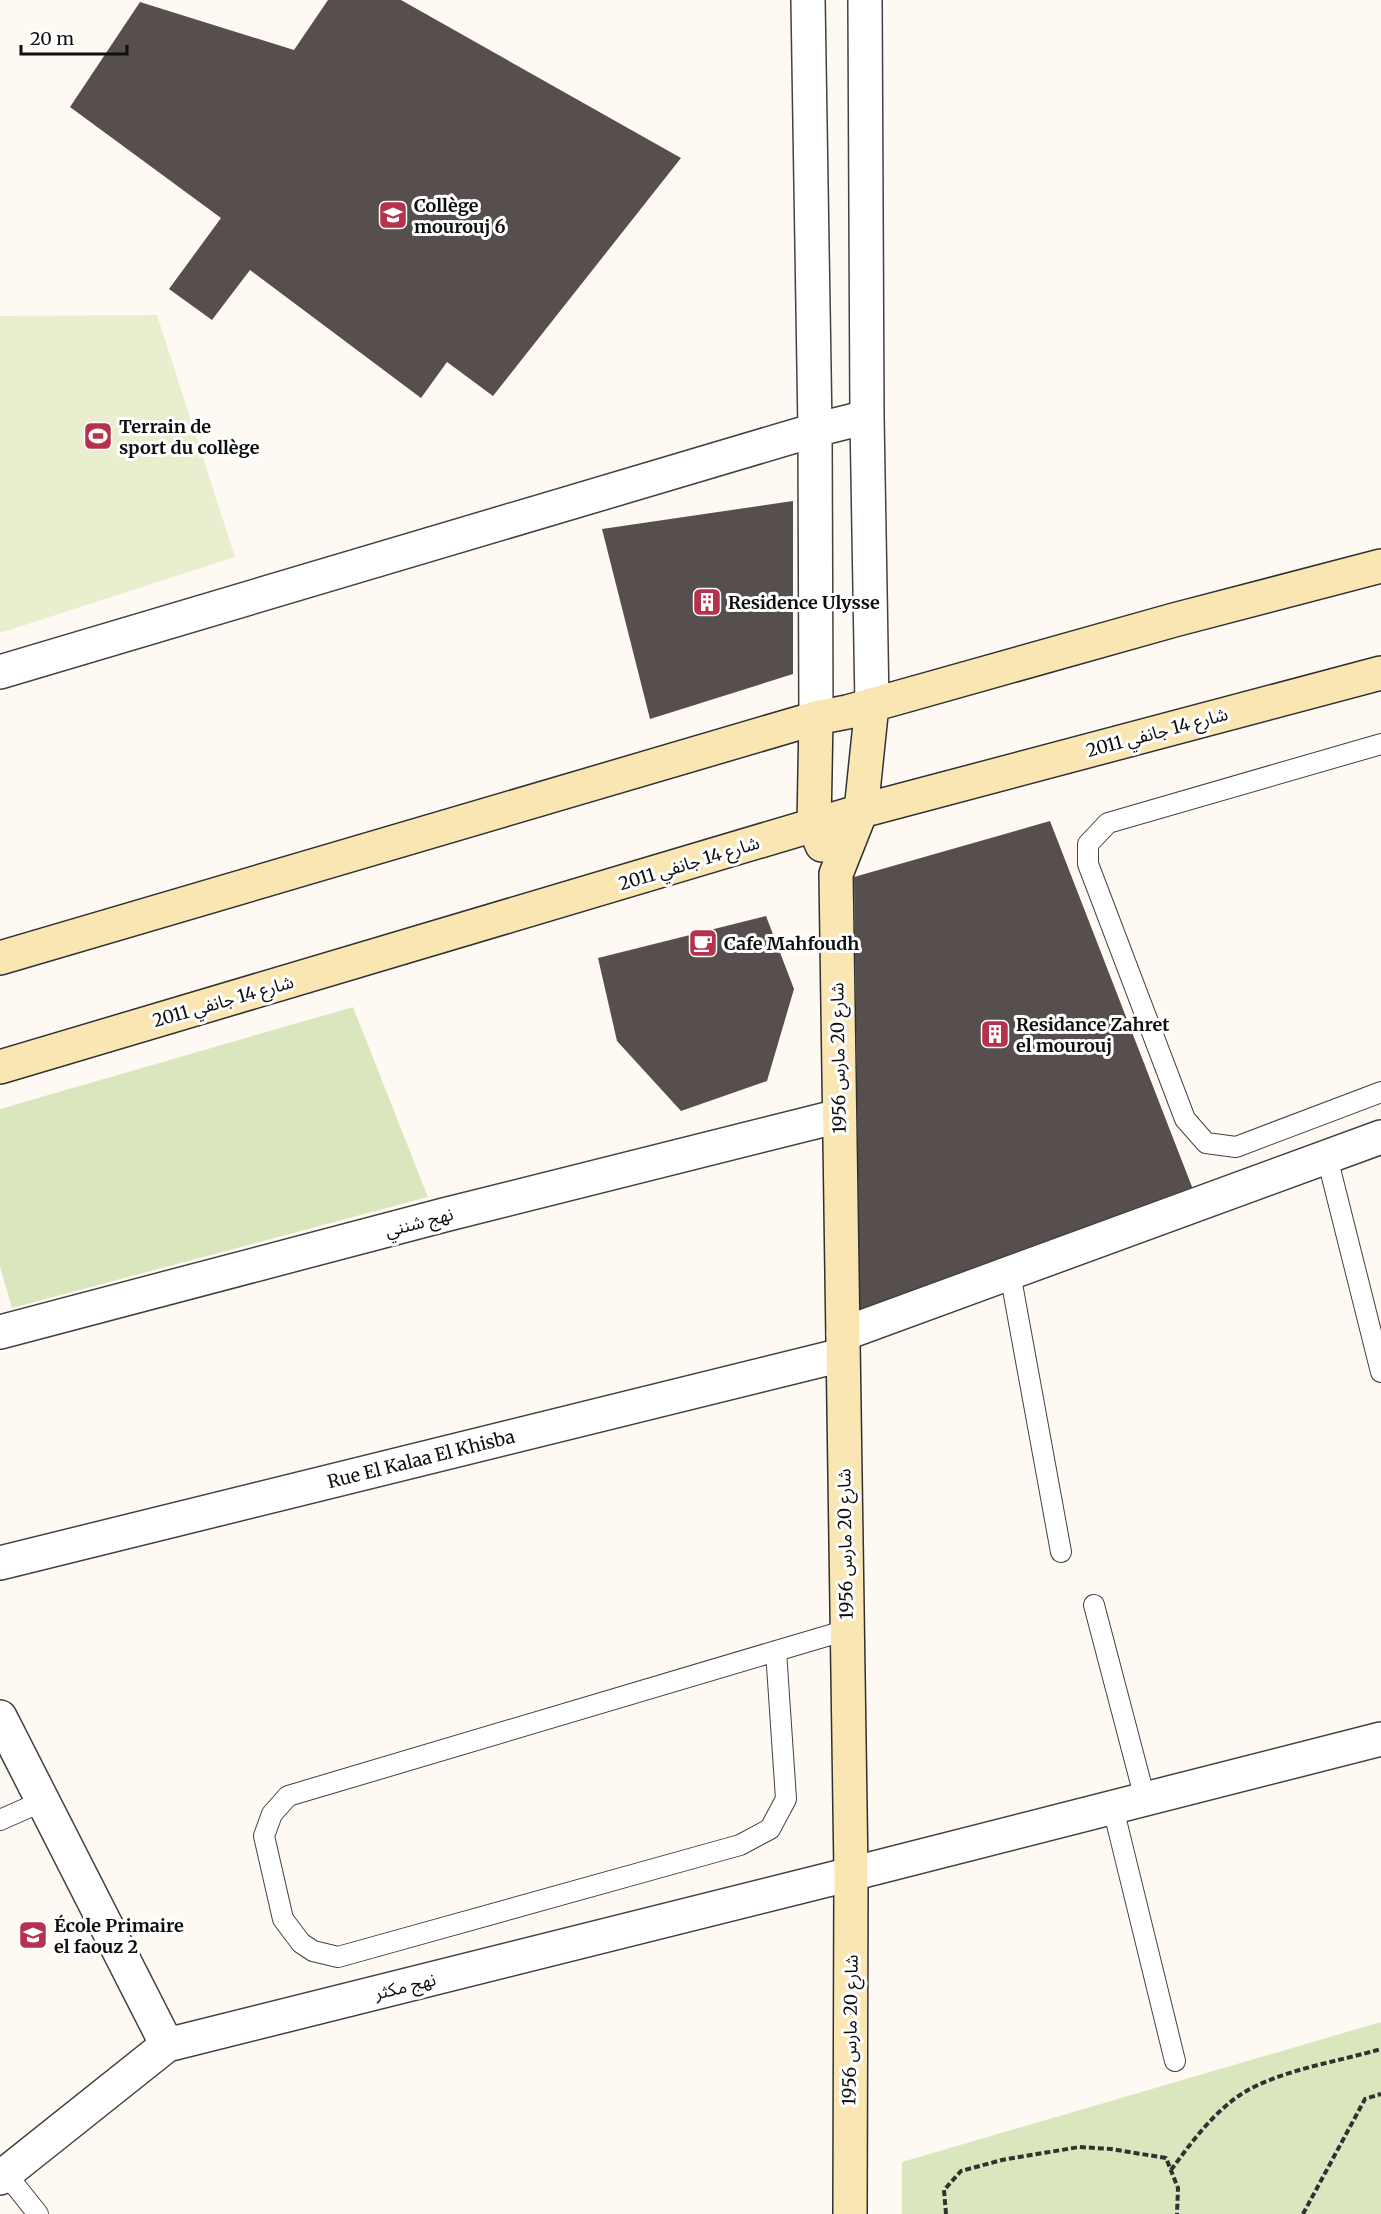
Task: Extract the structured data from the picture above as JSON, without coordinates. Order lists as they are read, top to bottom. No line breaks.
{"streets":{"street":["شارع 14 جانفي 2011","شارع 20 مارس 1956","نهج شنني","Rue El Kalaa El Khisba","نهج مكثر"]},"crossings":[["شارع 14 جانفي 2011","شارع 20 مارس 1956"],["شارع 20 مارس 1956","نهج شنني"],["شارع 20 مارس 1956","Rue El Kalaa El Khisba"],["شارع 20 مارس 1956","نهج مكثر"]],"places":{"school or university":["Collège mourouj 6","École Primaire el faouz 2"],"sports":["Terrain de sport du collège"],"building":["Residence Ulysse","Residance Zahret el mourouj"],"cafe":["Cafe Mahfoudh"]},"scale_bar":"20 m"}
